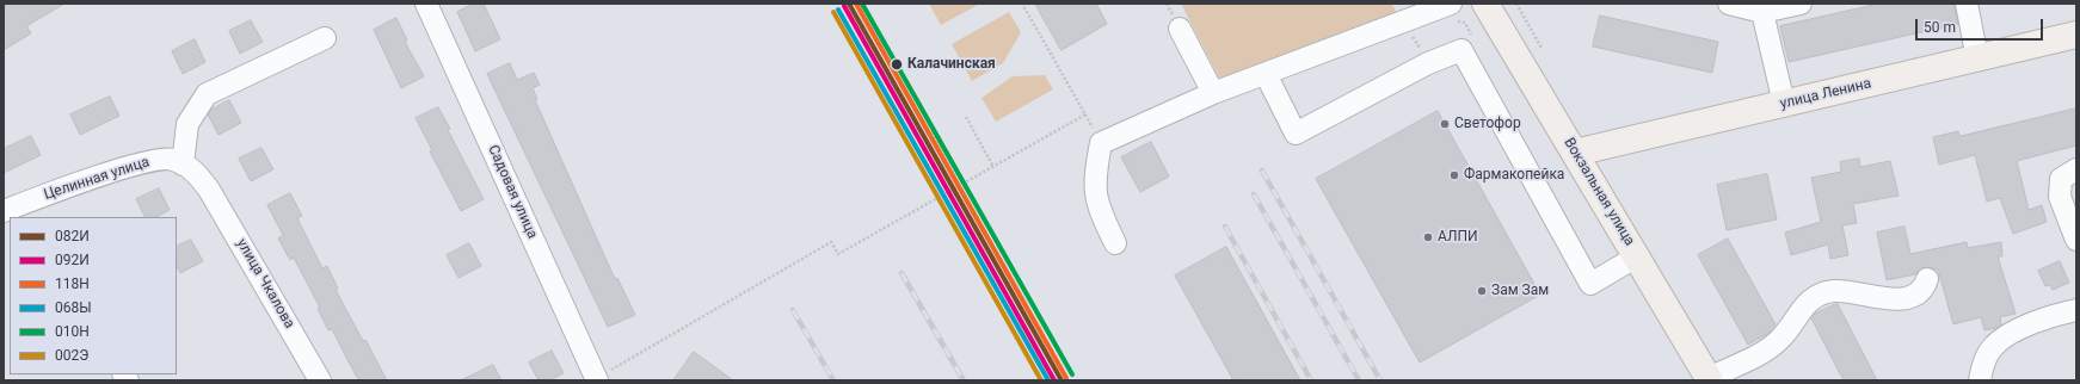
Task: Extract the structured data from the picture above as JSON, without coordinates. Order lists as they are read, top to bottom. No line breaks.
{"streets":{"main road":["улица Ленина","Вокзальная улица"],"street":["Целинная улица","Садовая улица","улица Чкалова"]},"crossings":[["улица Ленина","Вокзальная улица"],["Целинная улица","улица Чкалова"]],"places":["Калачинская","Светофор","Фармакопейка","АЛПИ","Зам Зам"],"lines":["transit line 082И","transit line 118Н","transit line 010Н","transit line 092И","transit line 068Ы","transit line 002Э"],"legend":["082И","092И","118Н","068Ы","010Н","002Э"],"scale_bar":"50 m"}
